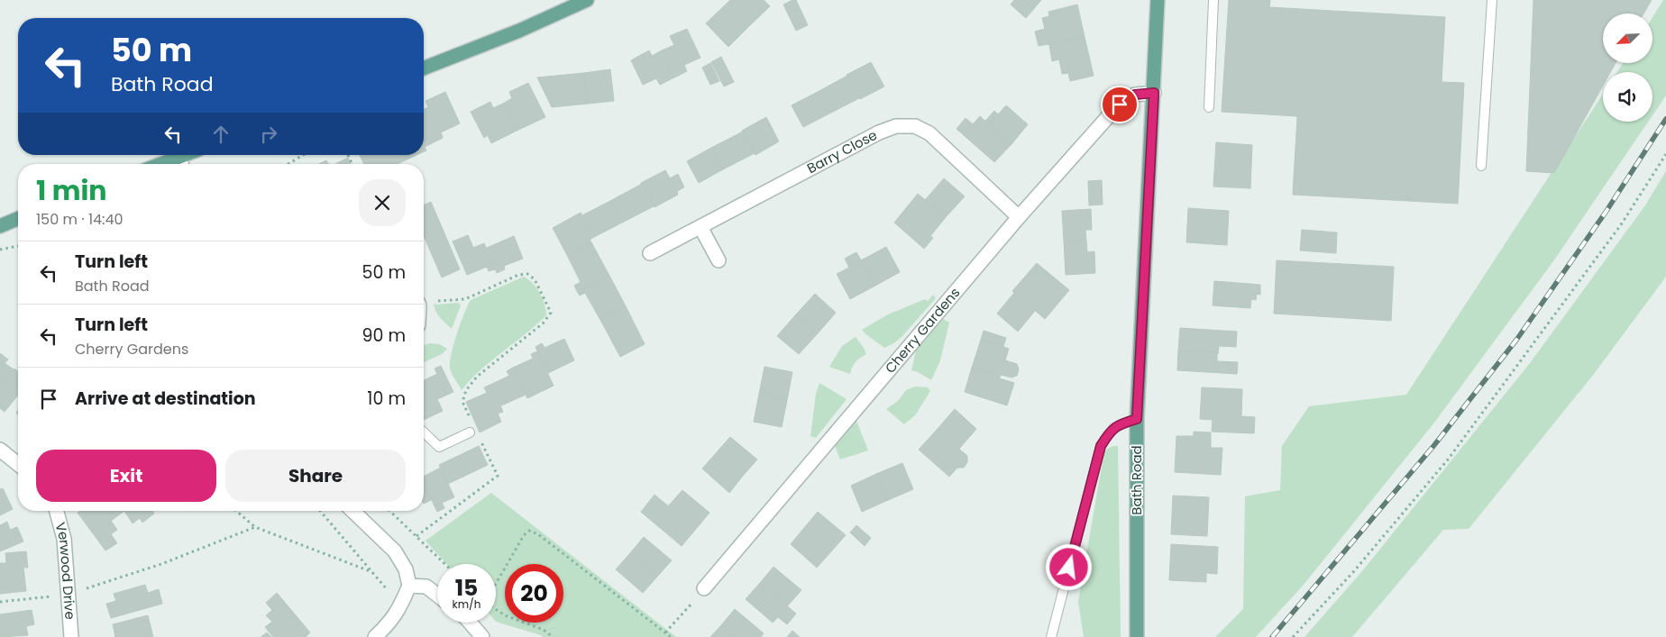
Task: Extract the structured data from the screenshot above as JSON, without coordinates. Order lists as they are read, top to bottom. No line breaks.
{"streets":{"main road":["Bath Road"],"street":["Barry Close","Cherry Gardens","Verwood Drive"]},"crossings":[["Barry Close","Cherry Gardens"],["Cherry Gardens","Bath Road"]],"north":"bottom left","page":{"turn":["50 m","Bath Road"],"heading":["1 min","150 m · 14:40"],"list":[{"name":"Turn left","note":"Bath Road","value":"50 m"},{"name":"Turn left","note":"Cherry Gardens","value":"90 m"},{"name":"Arrive at destination","value":"10 m"}],"buttons":["Exit","Share"],"speed":"15 km/h","limit":"20"}}
